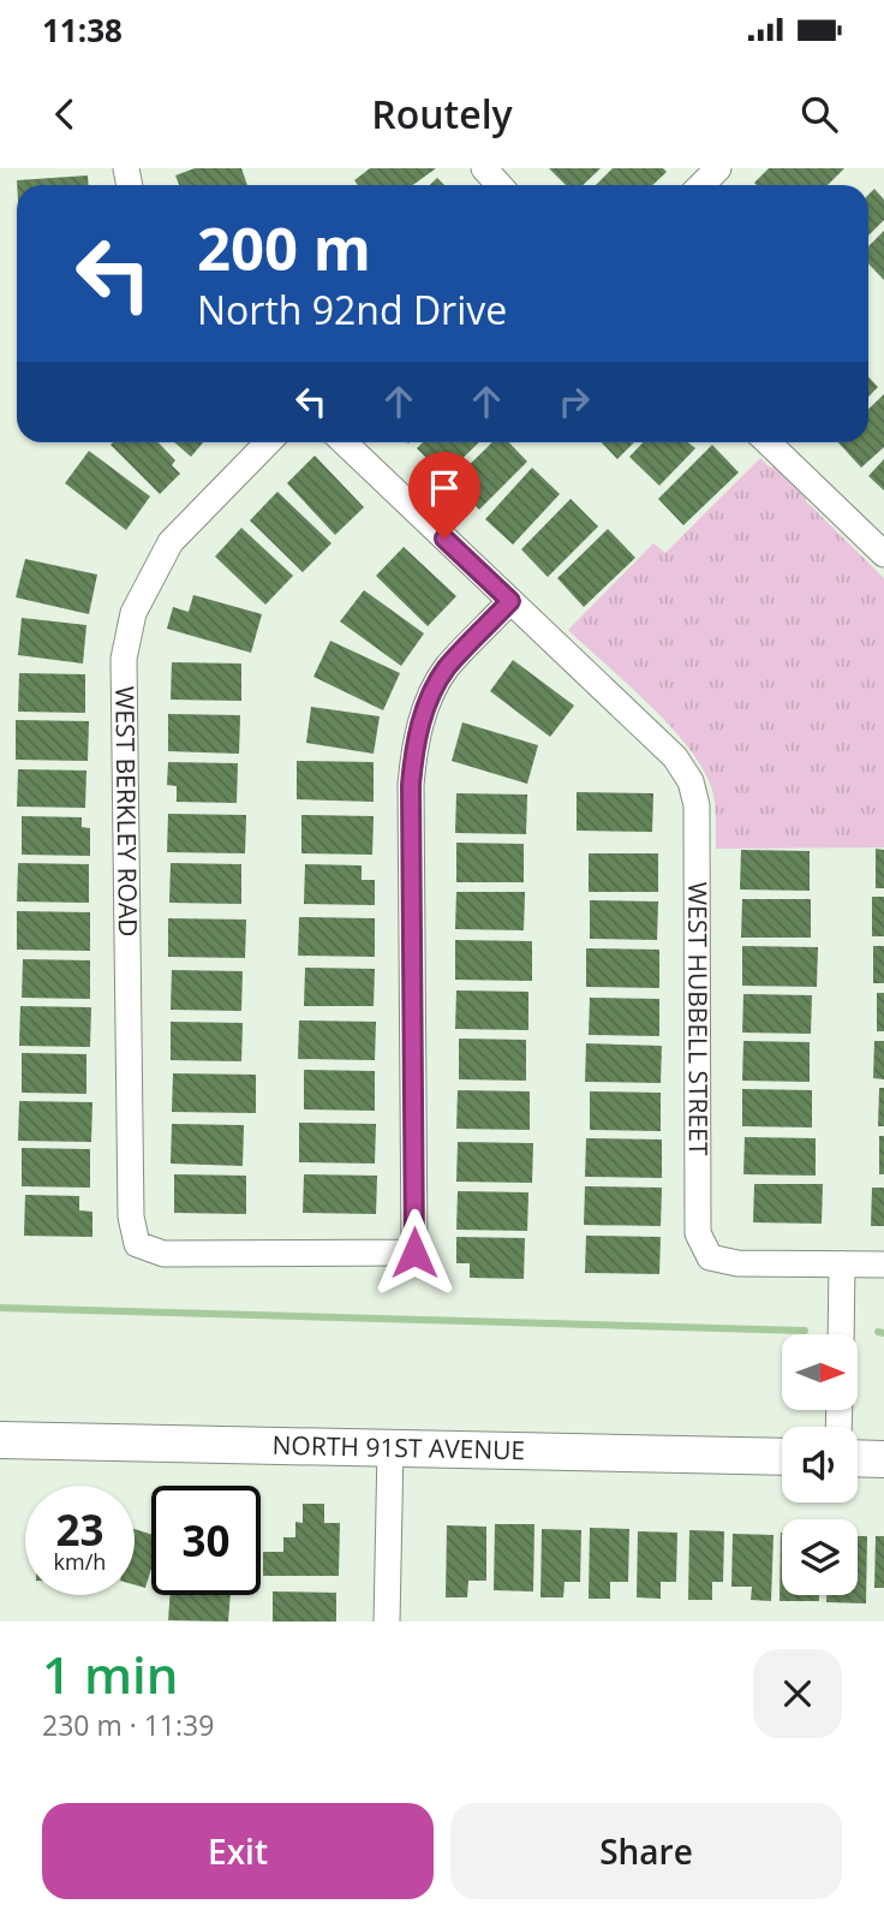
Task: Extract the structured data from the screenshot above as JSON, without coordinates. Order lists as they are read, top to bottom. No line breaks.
{"streets":{"main road":["NORTH 91ST AVENUE"],"street":["WEST BERKLEY ROAD","WEST HUBBELL STREET"]},"crossings":[["WEST BERKLEY ROAD","WEST HUBBELL STREET"]],"north":"right","page":{"status":"11:38","header":"Routely","turn":["200 m","North 92nd Drive"],"speed":"23 km/h","limit":"30","heading":["1 min","230 m · 11:39"],"buttons":["Exit","Share"]}}
